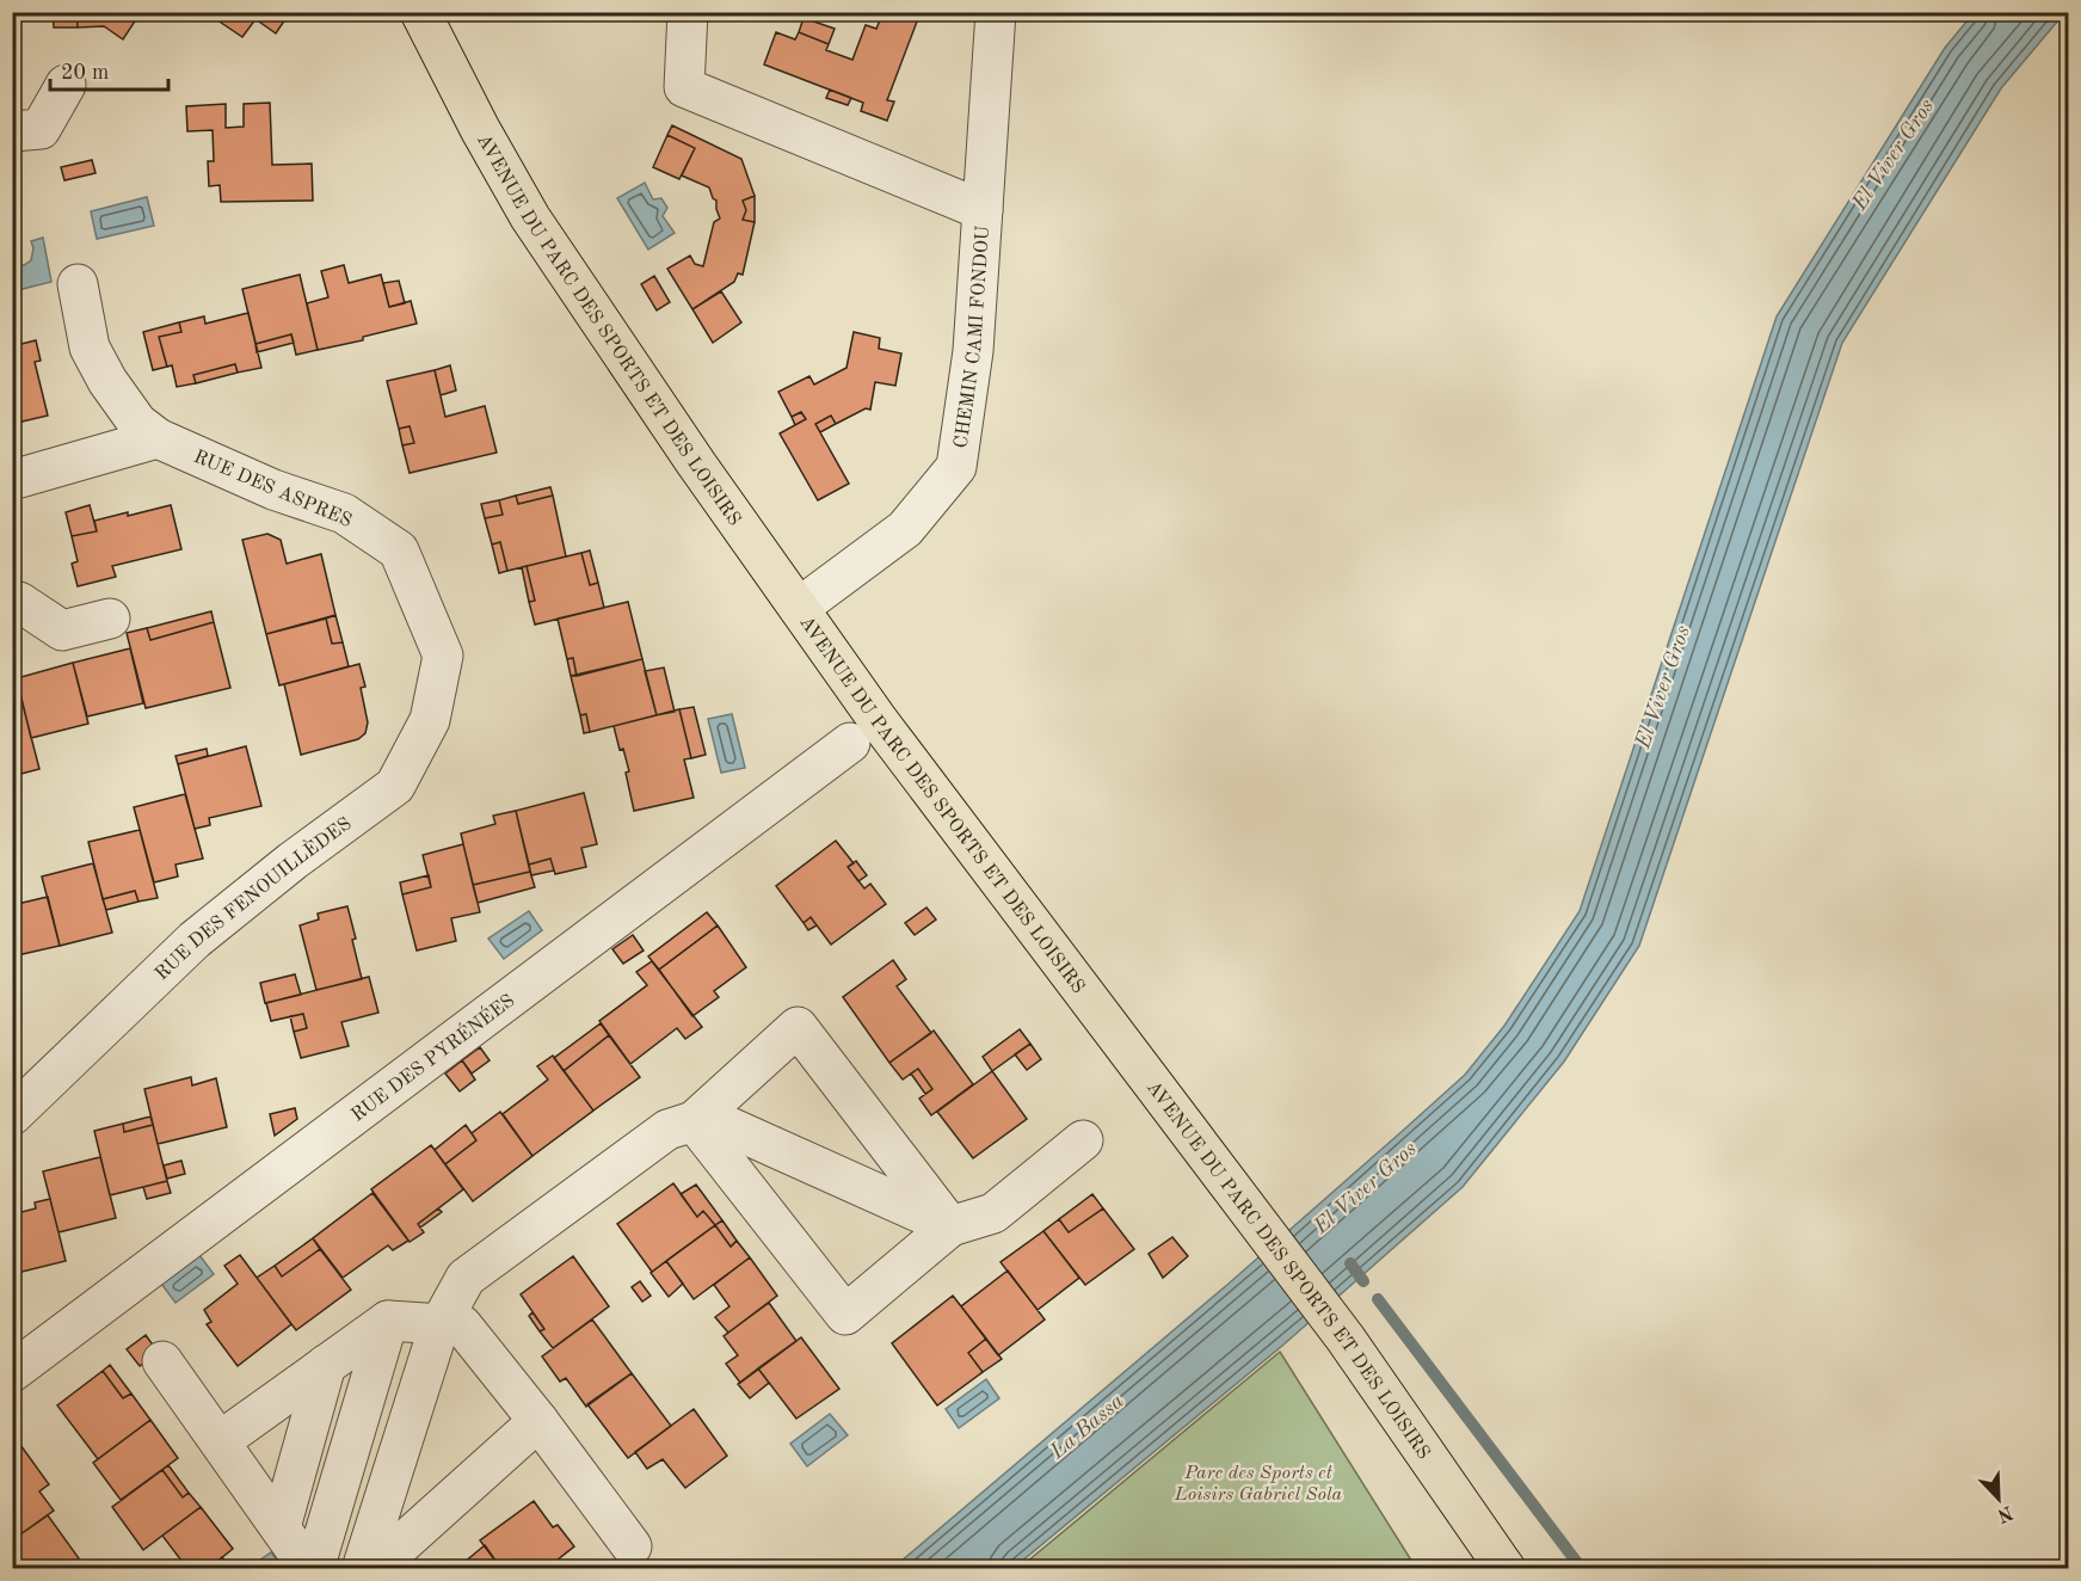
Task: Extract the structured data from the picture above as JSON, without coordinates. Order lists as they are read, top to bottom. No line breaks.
{"streets":{"main road":["AVENUE DU PARC DES SPORTS ET DES LOISIRS"],"street":["CHEMIN CAMI FONDOU","RUE DES ASPRES","RUE DES FENOUILLÈDES","RUE DES PYRÉNÉES"]},"crossings":[["AVENUE DU PARC DES SPORTS ET DES LOISIRS","CHEMIN CAMI FONDOU"],["RUE DES ASPRES","RUE DES FENOUILLÈDES"]],"water":["El Viver Gros","La Bassa"],"parks":["Parc des Sports et Loisirs Gabriel Sola"],"scale_bar":"20 m","north":"bottom right"}
